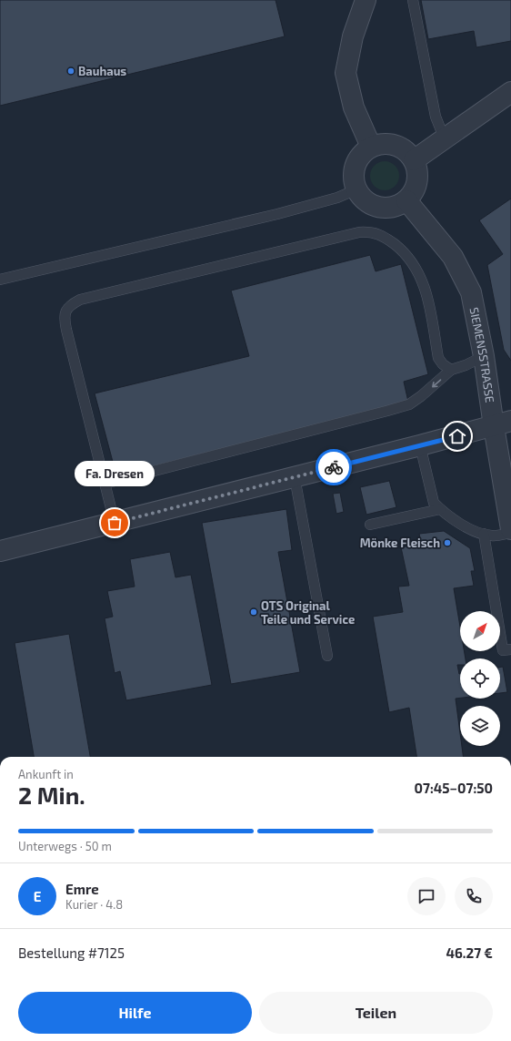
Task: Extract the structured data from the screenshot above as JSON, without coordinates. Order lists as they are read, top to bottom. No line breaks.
{"streets":{"street":["SIEMENSSTRASSE"]},"places":["Bauhaus","Fa. Dresen","Mönke Fleisch","OTS Original Teile und Service"],"north":"top right","page":{"bubble":"Fa. Dresen","heading":["2 Min.","Ankunft in","07:45–07:50"],"panel":["Emre","Kurier · 4.8","Bestellung #7125","46.27 €"],"bar":"Unterwegs · 50 m","round":"E","buttons":["Hilfe","Teilen"]}}
